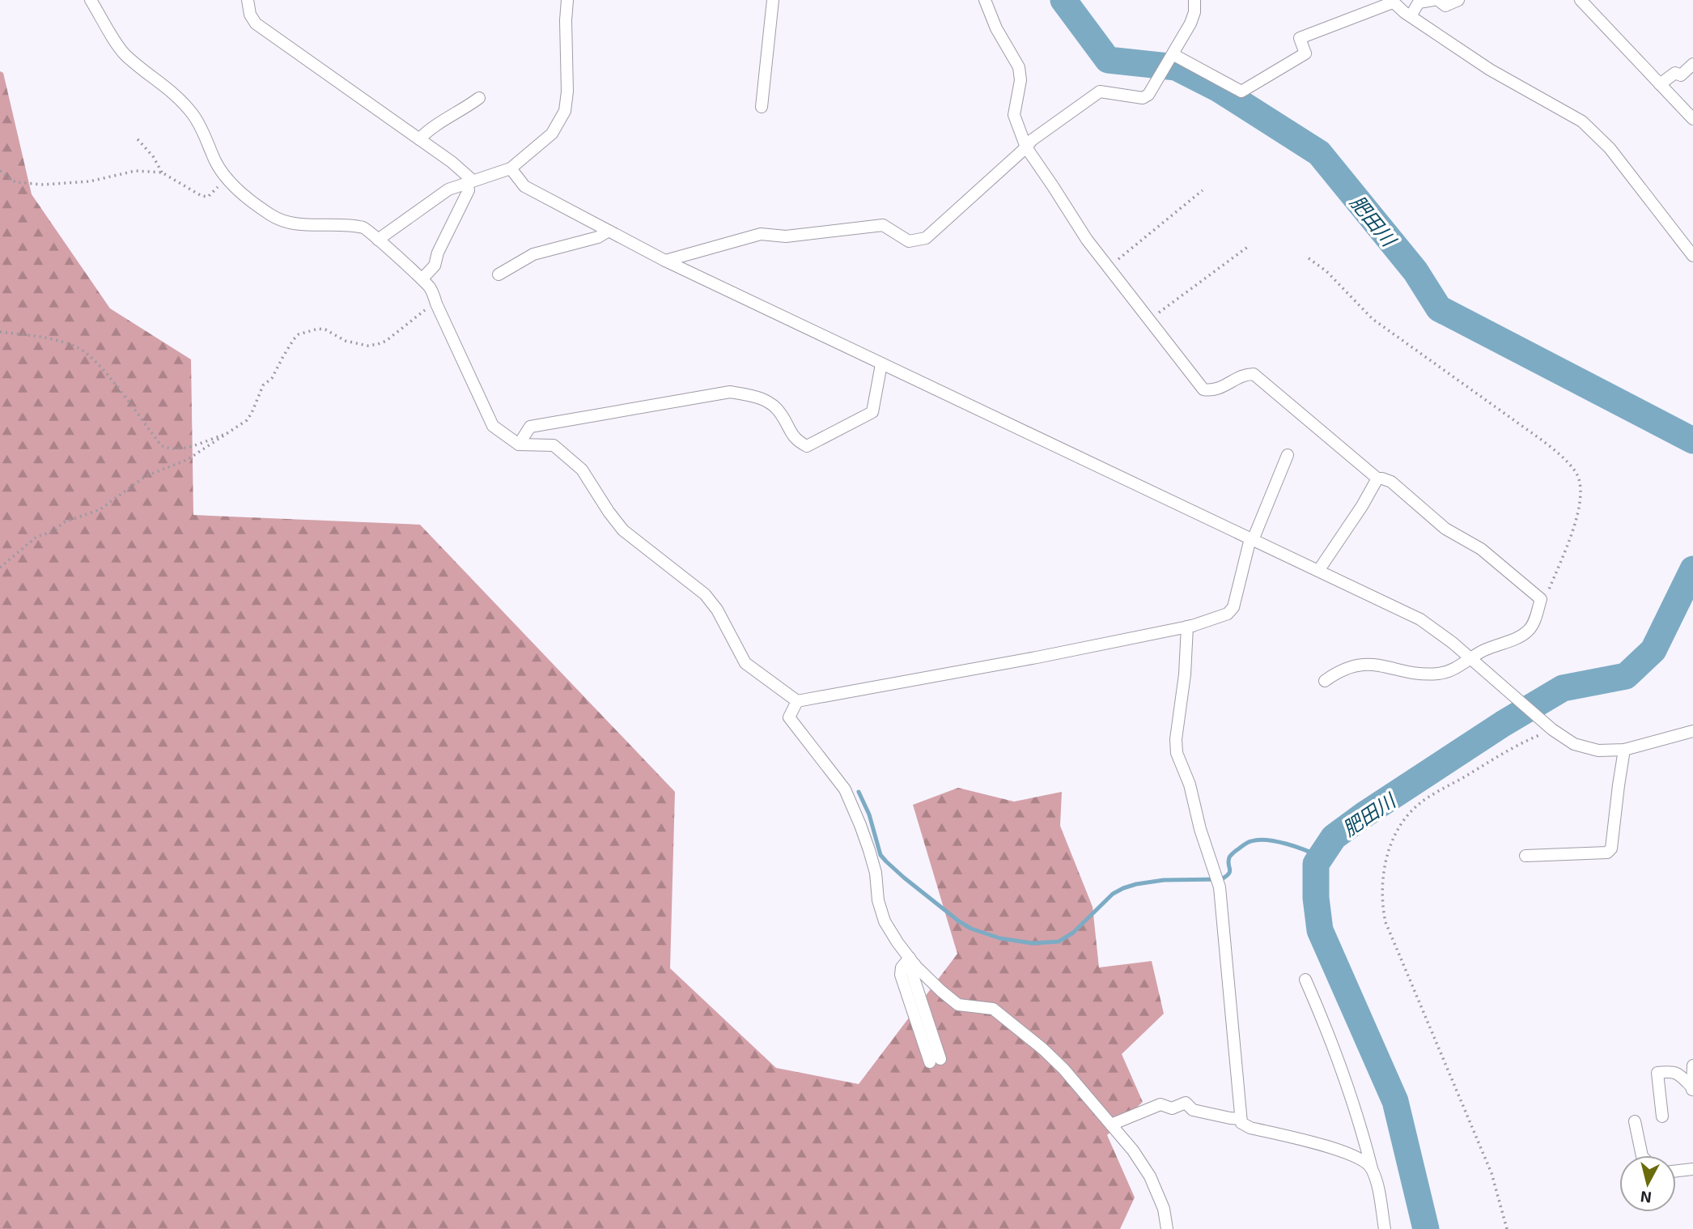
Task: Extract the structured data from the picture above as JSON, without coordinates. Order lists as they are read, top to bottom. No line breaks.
{"water":["肥田川"],"north":"bottom"}
